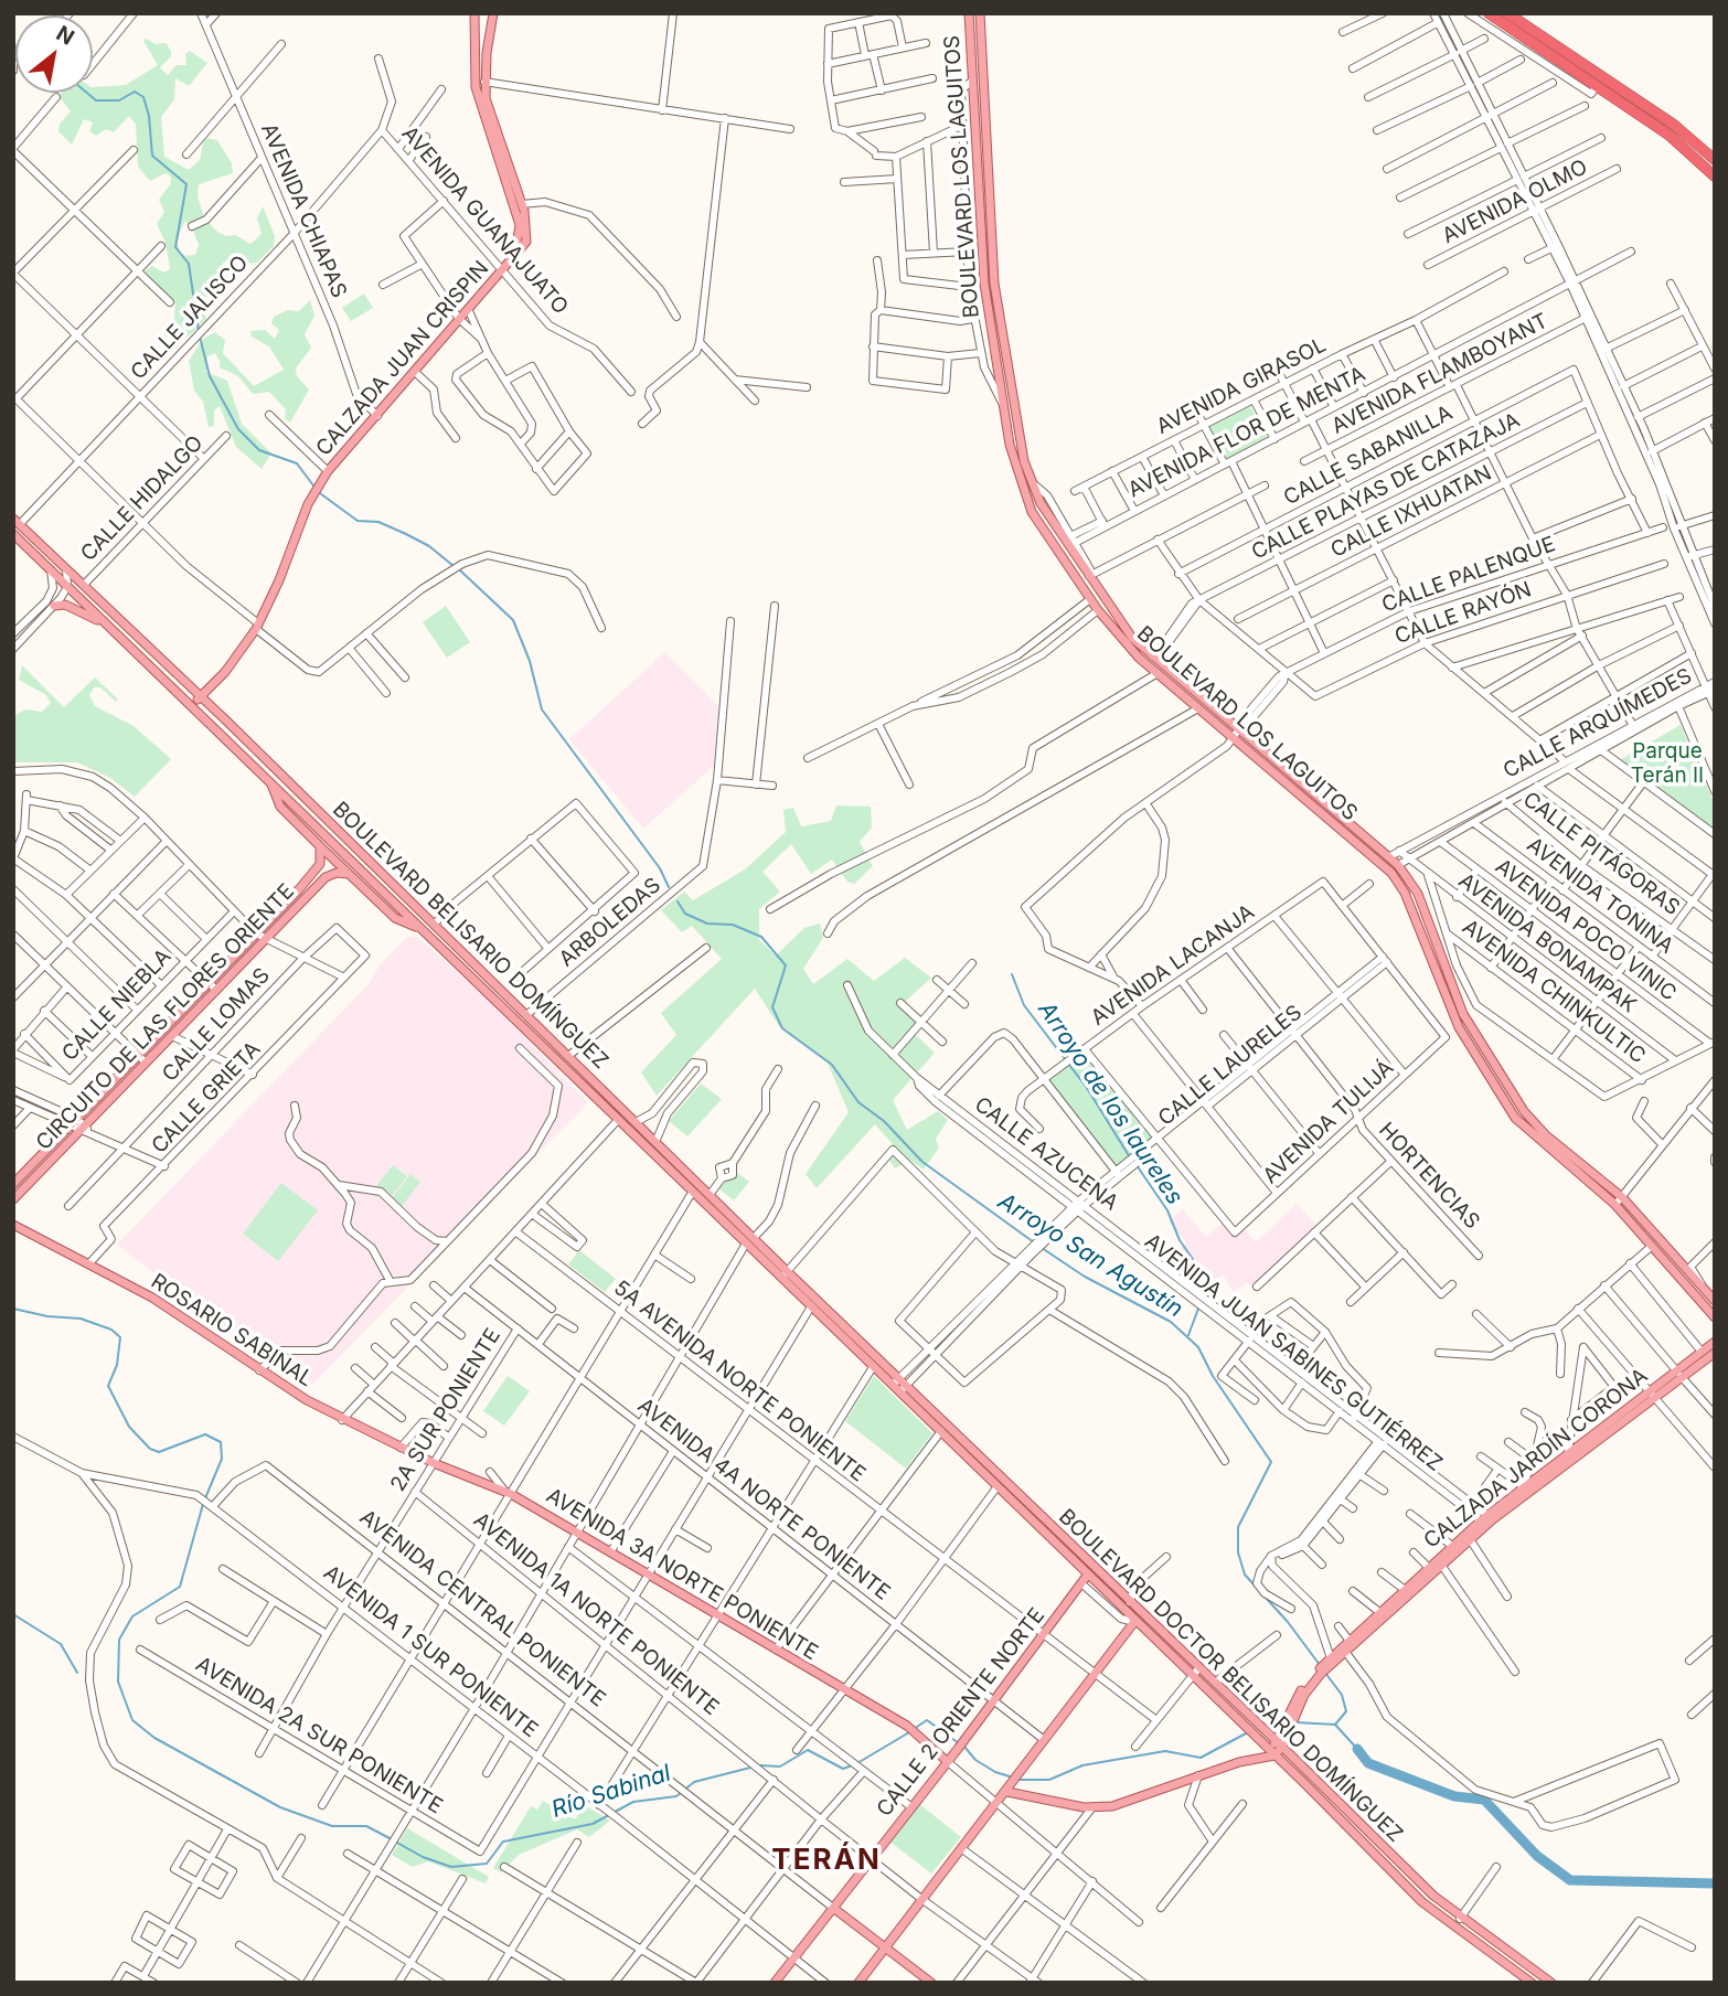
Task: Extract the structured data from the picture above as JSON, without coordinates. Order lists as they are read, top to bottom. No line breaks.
{"streets":{"main road":["BOULEVARD LOS LAGUITOS","CALZADA JUAN CRISPIN","BOULEVARD BELISARIO DOMÍNGUEZ","CIRCUITO DE LAS FLORES ORIENTE","ROSARIO SABINAL","CALZADA JARDÍN CORONA","AVENIDA 3A NORTE PONIENTE","BOULEVARD DOCTOR BELISARIO DOMÍNGUEZ","CALLE 2 ORIENTE NORTE"],"street":["AVENIDA OLMO","AVENIDA CHIAPAS","AVENIDA GUANAJUATO","CALLE JALISCO","AVENIDA FLAMBOYANT","AVENIDA GIRASOL","AVENIDA FLOR DE MENTA","CALLE SABANILLA","CALLE PLAYAS DE CATAZAJA","CALLE HIDALGO","CALLE IXHUATAN","CALLE PALENQUE","CALLE RAYÓN","CALLE ARQUÍMEDES","CALLE PITÁGORAS","AVENIDA TONINA","ARBOLEDAS","AVENIDA POCO VINIC","AVENIDA BONAMPAK","AVENIDA LACANJA","AVENIDA CHINKULTIC","CALLE NIEBLA","CALLE LOMAS","CALLE GRIETA","AVENIDA TULIJÁ","HORTENCIAS","AVENIDA JUAN SABINES GUTIÉRREZ","5A AVENIDA NORTE PONIENTE","2A SUR PONIENTE","AVENIDA 4A NORTE PONIENTE","AVENIDA CENTRAL PONIENTE","AVENIDA 1A NORTE PONIENTE","AVENIDA 1 SUR PONIENTE","AVENIDA 2A SUR PONIENTE"]},"crossings":[["BOULEVARD LOS LAGUITOS","CALLE PLAYAS DE CATAZAJA"],["AVENIDA CHIAPAS","CALLE JALISCO"],["AVENIDA CHIAPAS","CALZADA JUAN CRISPIN"],["AVENIDA GUANAJUATO","CALLE JALISCO"],["AVENIDA GUANAJUATO","CALZADA JUAN CRISPIN"],["CALLE JALISCO","BOULEVARD BELISARIO DOMÍNGUEZ"],["CALZADA JUAN CRISPIN","BOULEVARD BELISARIO DOMÍNGUEZ"],["CALLE SABANILLA","CALLE PLAYAS DE CATAZAJA"],["CALLE HIDALGO","BOULEVARD BELISARIO DOMÍNGUEZ"],["CALLE PALENQUE","CALLE RAYÓN"],["CALLE ARQUÍMEDES","CALLE PITÁGORAS"],["ARBOLEDAS","BOULEVARD BELISARIO DOMÍNGUEZ"],["BOULEVARD BELISARIO DOMÍNGUEZ","BOULEVARD DOCTOR BELISARIO DOMÍNGUEZ"],["AVENIDA LACANJA","HORTENCIAS"],["CALLE LOMAS","CALLE GRIETA"],["CALLE GRIETA","ROSARIO SABINAL"],["AVENIDA TULIJÁ","HORTENCIAS"],["ROSARIO SABINAL","2A SUR PONIENTE"],["ROSARIO SABINAL","AVENIDA 3A NORTE PONIENTE"],["AVENIDA JUAN SABINES GUTIÉRREZ","CALZADA JARDÍN CORONA"],["5A AVENIDA NORTE PONIENTE","CALLE 2 ORIENTE NORTE"],["2A SUR PONIENTE","AVENIDA 4A NORTE PONIENTE"],["2A SUR PONIENTE","AVENIDA 3A NORTE PONIENTE"],["2A SUR PONIENTE","AVENIDA CENTRAL PONIENTE"],["2A SUR PONIENTE","AVENIDA 1A NORTE PONIENTE"],["2A SUR PONIENTE","AVENIDA 1 SUR PONIENTE"],["2A SUR PONIENTE","AVENIDA 2A SUR PONIENTE"],["CALZADA JARDÍN CORONA","BOULEVARD DOCTOR BELISARIO DOMÍNGUEZ"],["AVENIDA 4A NORTE PONIENTE","CALLE 2 ORIENTE NORTE"],["AVENIDA 3A NORTE PONIENTE","CALLE 2 ORIENTE NORTE"],["AVENIDA CENTRAL PONIENTE","AVENIDA 1 SUR PONIENTE"],["AVENIDA CENTRAL PONIENTE","CALLE 2 ORIENTE NORTE"],["AVENIDA 1 SUR PONIENTE","CALLE 2 ORIENTE NORTE"],["AVENIDA 1 SUR PONIENTE","AVENIDA 2A SUR PONIENTE"],["BOULEVARD DOCTOR BELISARIO DOMÍNGUEZ","CALLE 2 ORIENTE NORTE"]],"districts":["TERÁN"],"water":["Arroyo de los laureles","Arroyo San Agustín","Río Sabinal"],"parks":["Parque Terán II"],"north":"top right"}
